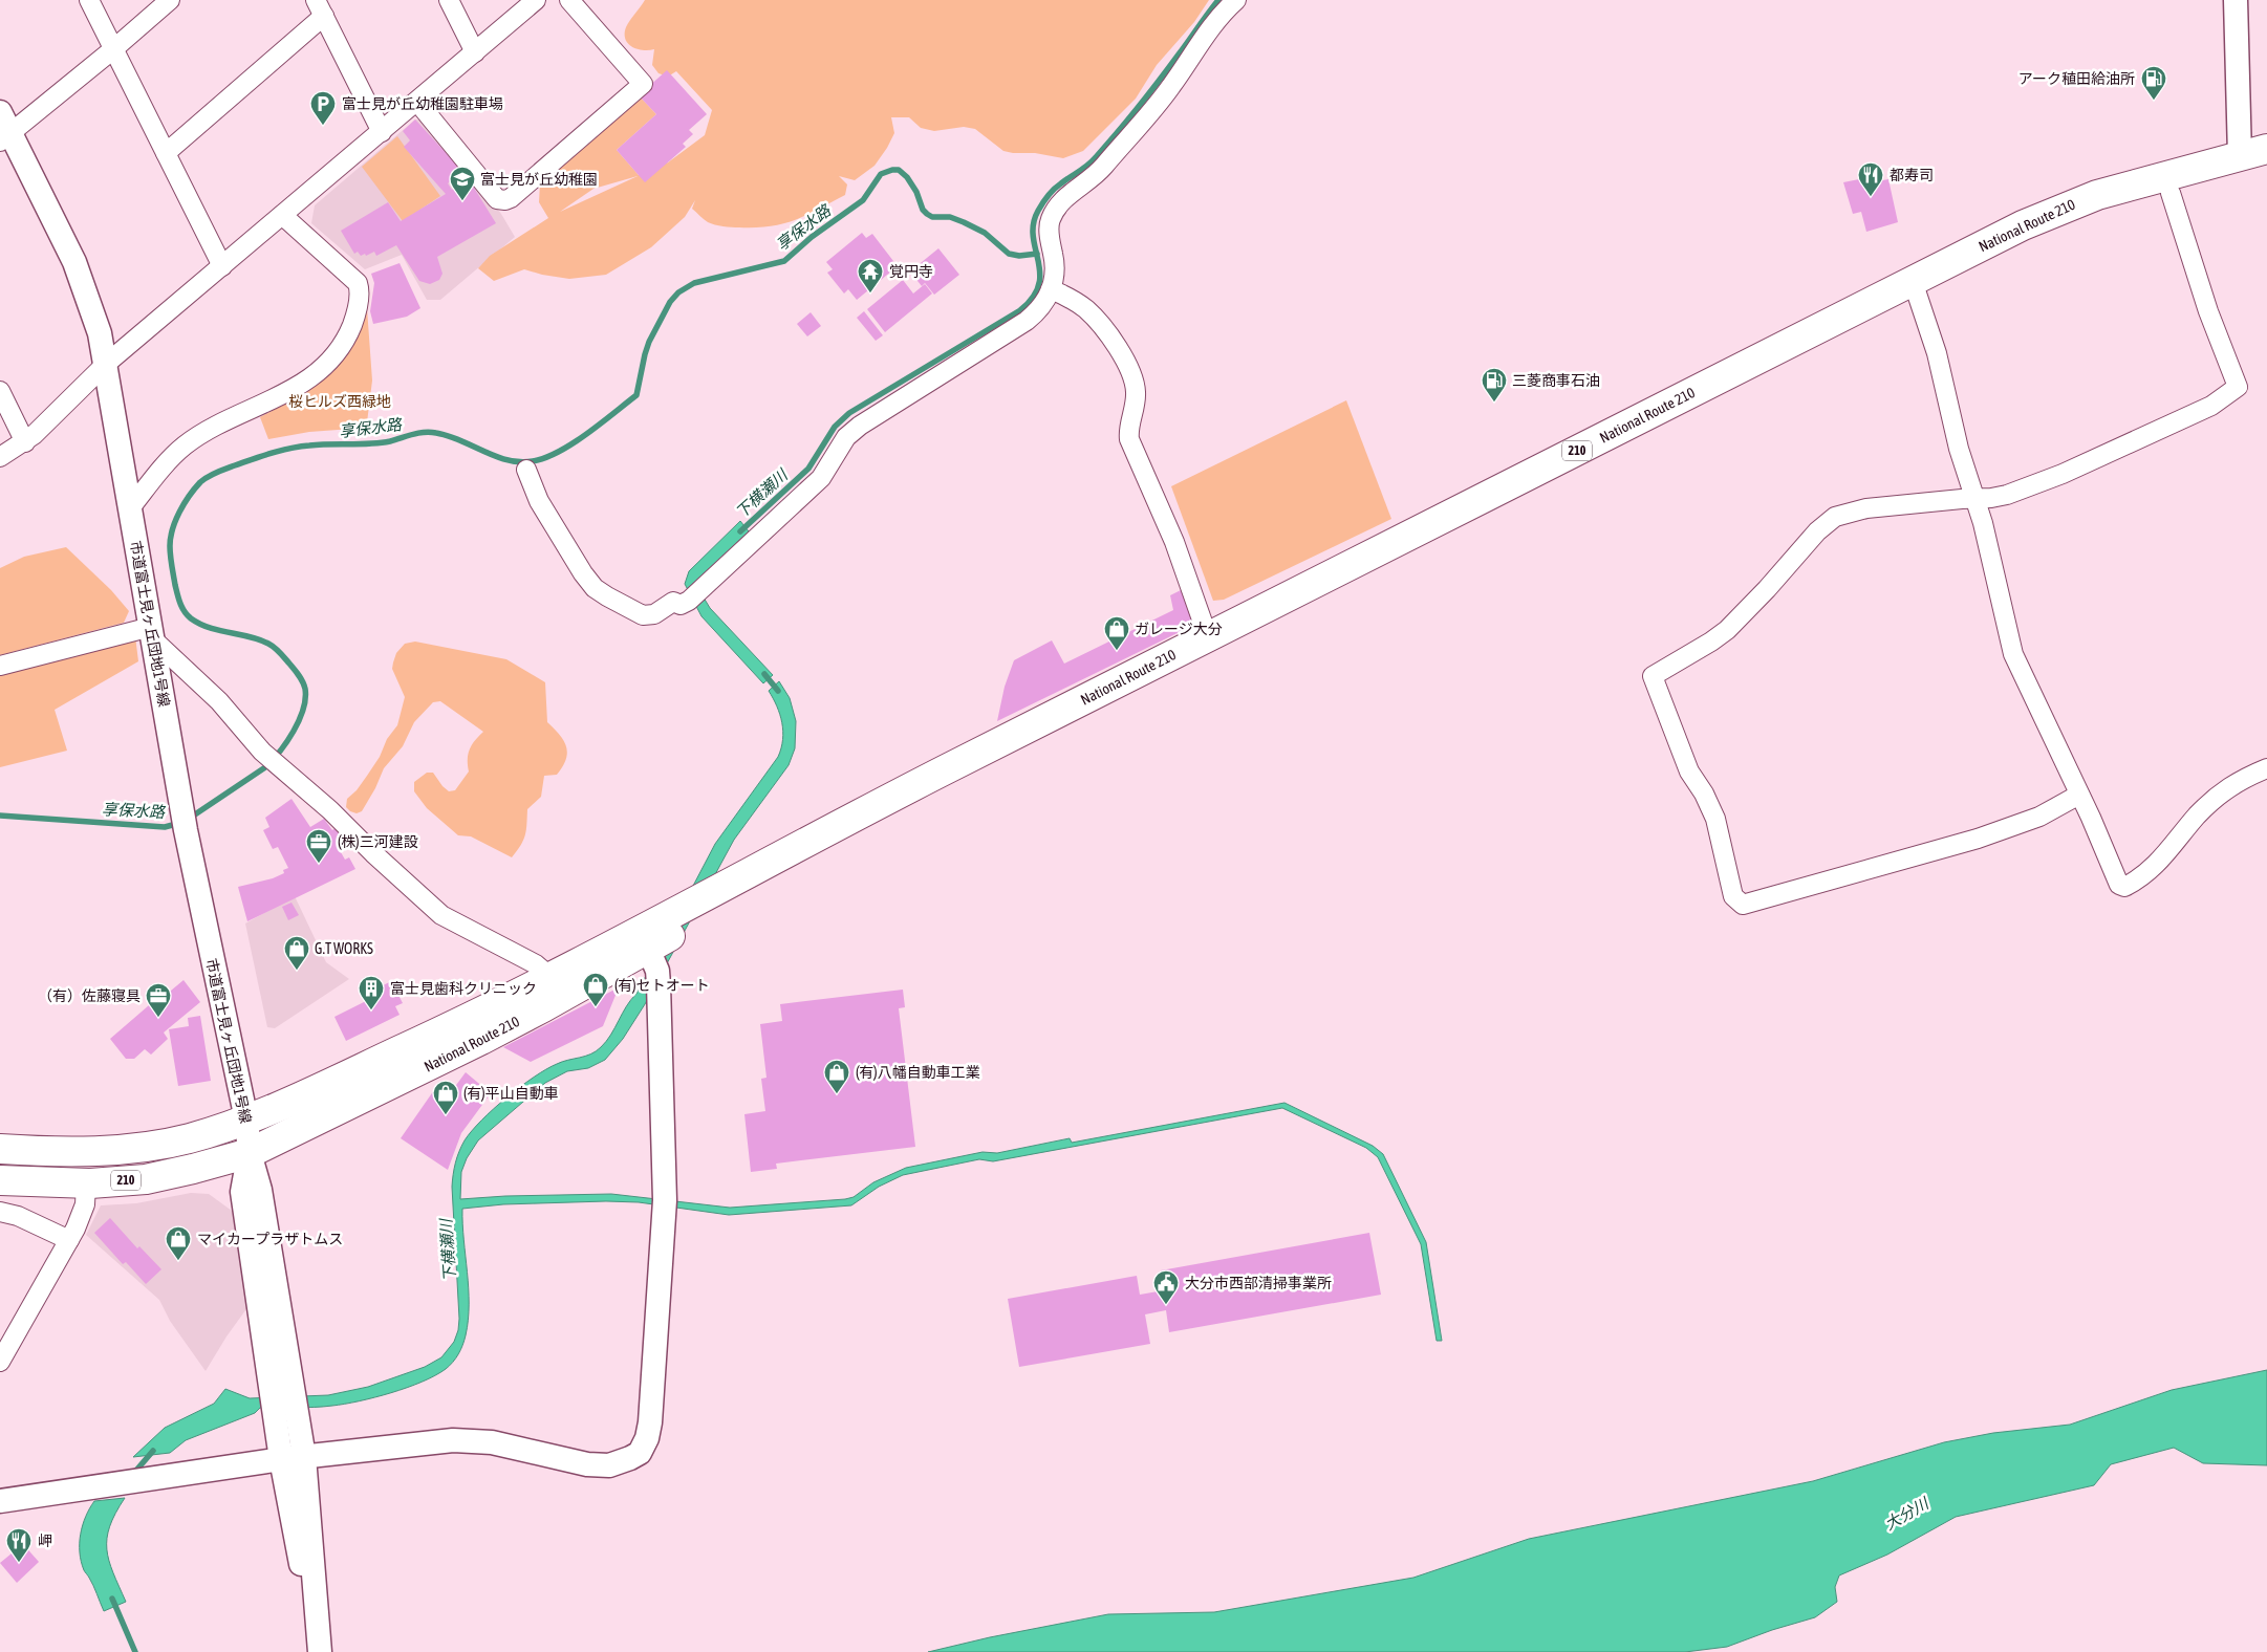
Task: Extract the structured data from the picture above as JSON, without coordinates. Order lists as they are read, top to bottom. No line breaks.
{"streets":{"highway":["National Route 210","210"],"street":["市道富士見ヶ丘団地1号線"]},"crossings":[["National Route 210","市道富士見ヶ丘団地1号線"]],"water":["享保水路","下横瀬川","大分川"],"parks":["桜ヒルズ西緑地"],"places":{"fuel station":["アーク稙田給油所","三菱商事石油"],"parking":["富士見が丘幼稚園駐車場"],"restaurant":["都寿司","岬"],"school or university":["富士見が丘幼稚園"],"temple":["覚円寺"],"shop":["ガレージ大分","G.T WORKS","(有)セトオート","(有)八幡自動車工業","(有)平山自動車","マイカープラザトムス"],"office":["(株)三河建設","（有）佐藤寝具"],"building":["富士見歯科クリニック"],"public building":["大分市西部清掃事業所"]}}
